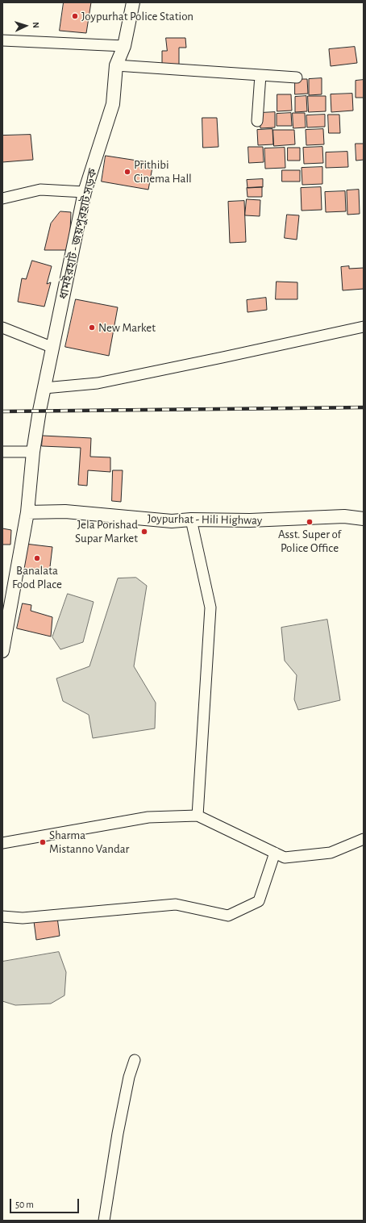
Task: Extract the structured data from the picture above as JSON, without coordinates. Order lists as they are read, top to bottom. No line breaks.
{"streets":{"main road":["ধামইরহাট - জয়পুরহাট সড়ক","Joypurhat - Hili Highway"]},"crossings":[["ধামইরহাট - জয়পুরহাট সড়ক","Joypurhat - Hili Highway"]],"places":["Joypurhat Police Station","Prithibi Cinema Hall","New Market","Asst. Super of Police Office","Jela Porishad Supar Market","Banalata Food Place","Sharma Mistanno Vandar"],"scale_bar":"50 m","north":"right"}
